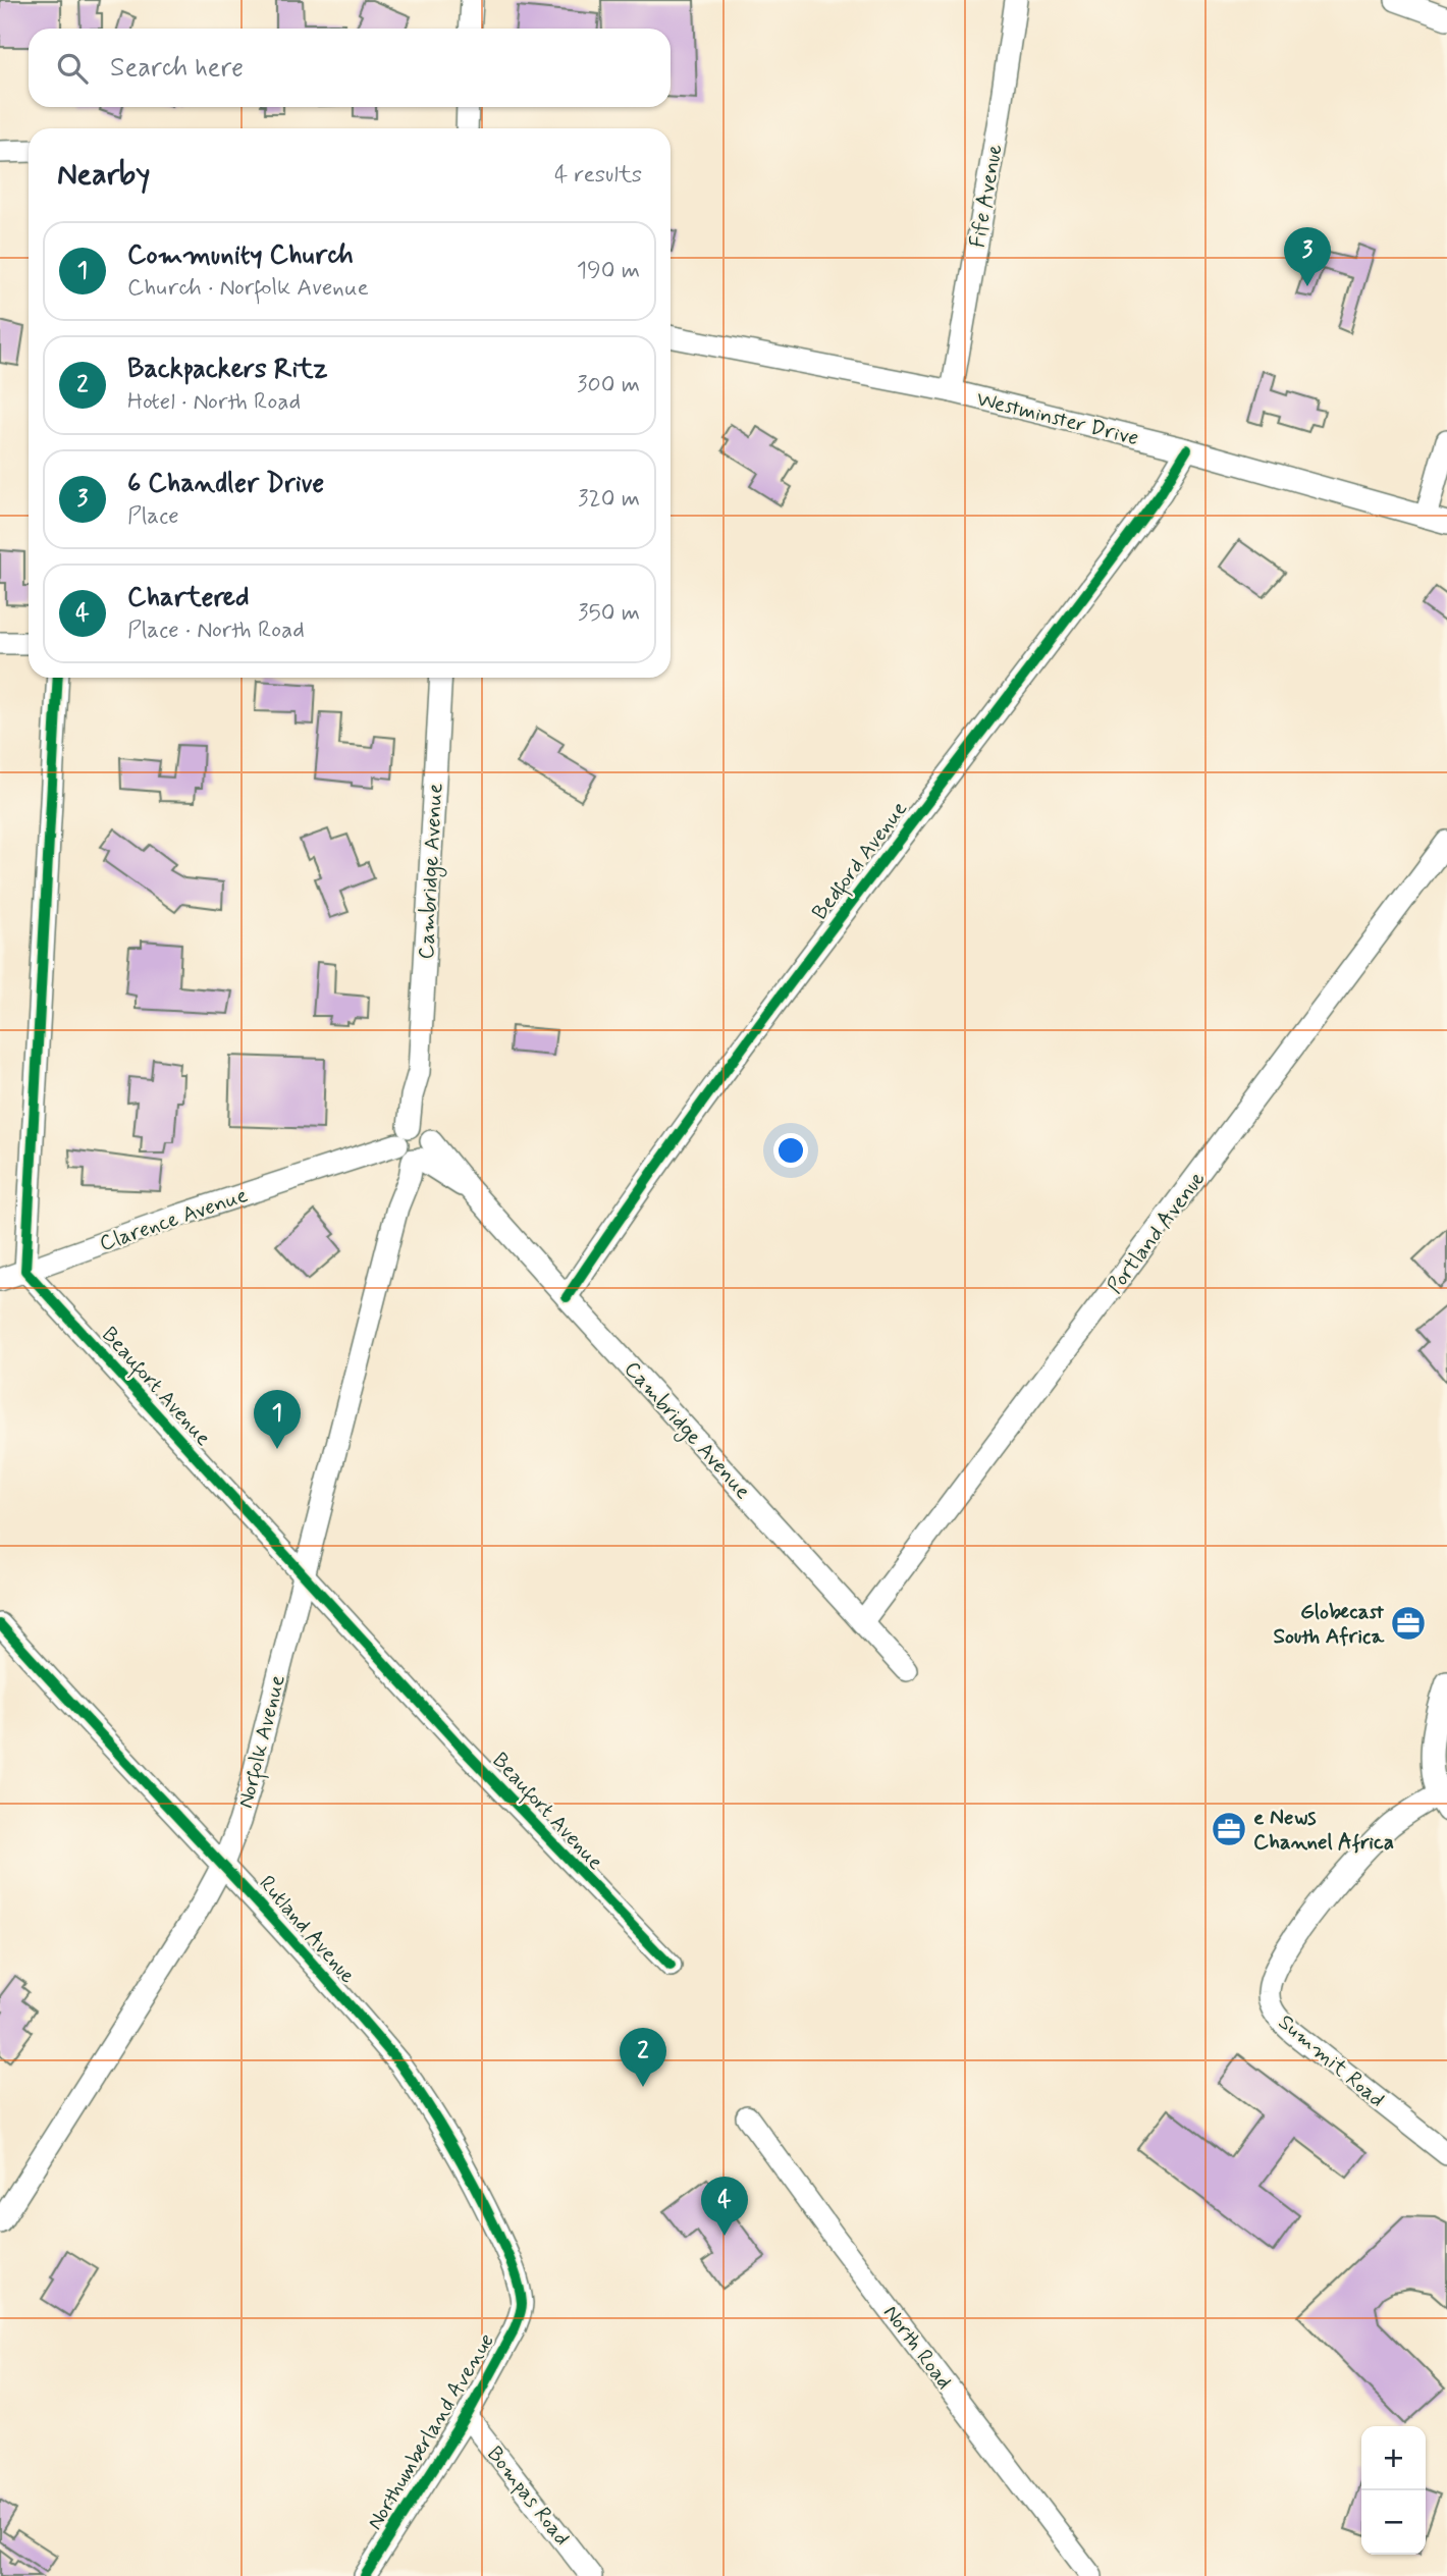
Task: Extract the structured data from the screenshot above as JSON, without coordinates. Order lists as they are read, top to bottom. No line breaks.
{"streets":{"street":["Fife Avenue","Westminster Drive","Bedford Avenue","Cambridge Avenue","Clarence Avenue","Portland Avenue","Beaufort Avenue","Norfolk Avenue","Rutland Avenue","Summit Road","North Road","Northumberland Avenue","Bompas Road"]},"crossings":[["Fife Avenue","Westminster Drive"],["Westminster Drive","Bedford Avenue"],["Bedford Avenue","Cambridge Avenue"],["Cambridge Avenue","Clarence Avenue"],["Cambridge Avenue","Portland Avenue"],["Cambridge Avenue","Norfolk Avenue"],["Clarence Avenue","Beaufort Avenue"],["Clarence Avenue","Norfolk Avenue"],["Beaufort Avenue","Norfolk Avenue"],["Norfolk Avenue","Rutland Avenue"],["Rutland Avenue","Northumberland Avenue"],["Northumberland Avenue","Bompas Road"]],"places":{"office":["Globecast South Africa","e News Channel Africa"]},"page":{"search":"Search here","heading":["Nearby","4 results"],"list":[{"mark":"1","name":"Community Church","note":"Church · Norfolk Avenue","value":"190 m"},{"mark":"2","name":"Backpackers Ritz","note":"Hotel · North Road","value":"300 m"},{"mark":"3","name":"6 Chandler Drive","note":"Place","value":"320 m"},{"mark":"4","name":"Chartered","note":"Place · North Road","value":"350 m"}],"pins":["3","1","2","4"],"map_buttons":["+","−"]}}
